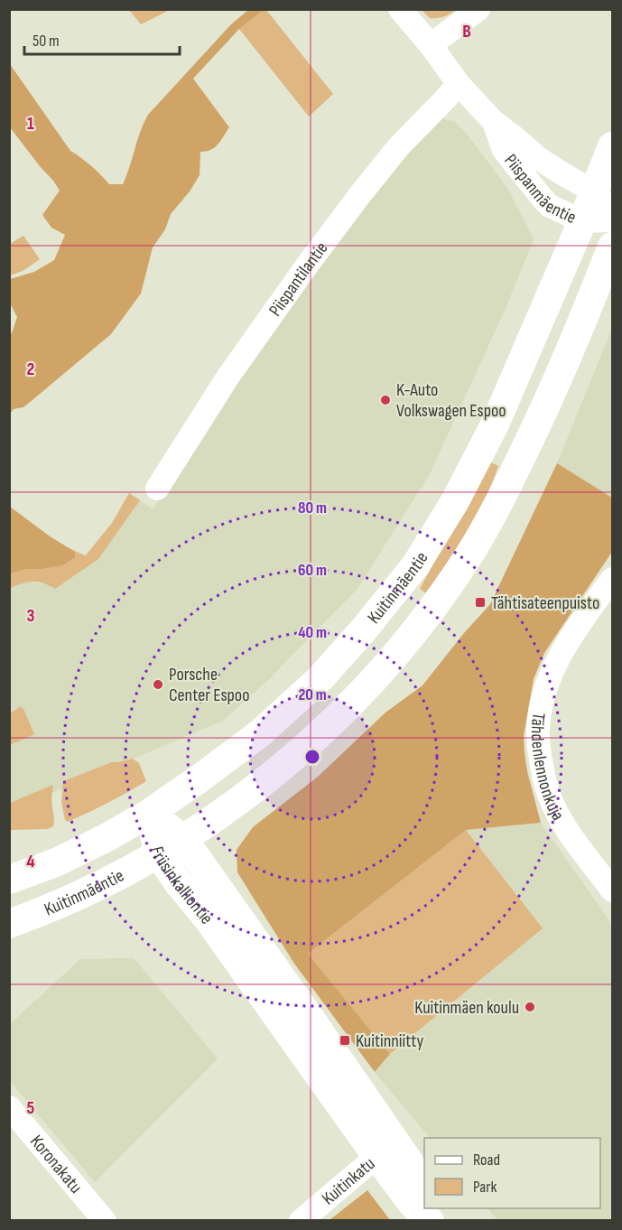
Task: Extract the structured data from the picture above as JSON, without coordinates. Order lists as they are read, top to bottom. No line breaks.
{"streets":{"main road":["Kuitinmäentie","Friisinkalliontie"],"street":["Piispanmäentie","Piispantilantie","Tähdenlennonkuja","Koronakatu","Kuitinkatu"]},"crossings":[["Piispanmäentie","Piispantilantie"],["Piispanmäentie","Kuitinmäentie"],["Kuitinmäentie","Friisinkalliontie"],["Friisinkalliontie","Kuitinkatu"]],"places":{"other":["K-Auto Volkswagen Espoo","Porsche Center Espoo","Kuitinmäen koulu"],"transit":["Tähtisateenpuisto","Kuitinniitty"]},"legend":["Road","Park"],"scale_bar":"50 m","grid":{"columns":["B"],"rows":["1","2","3","4","5"]},"rings":["80 m","60 m","40 m","20 m"]}
